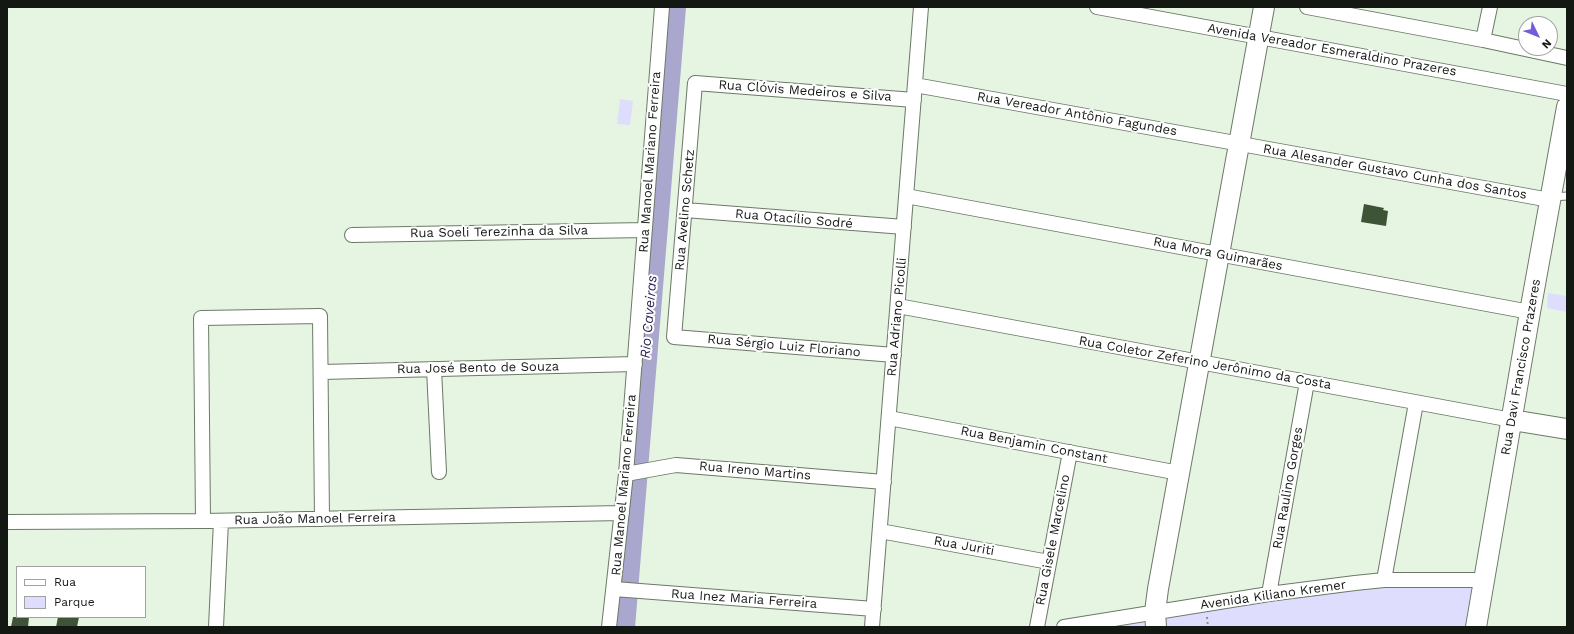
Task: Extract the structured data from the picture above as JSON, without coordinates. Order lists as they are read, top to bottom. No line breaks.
{"streets":{"street":["Avenida Vereador Esmeraldino Prazeres","Rua Clóvis Medeiros e Silva","Rua Vereador Antônio Fagundes","Rua Manoel Mariano Ferreira","Rua Alesander Gustavo Cunha dos Santos","Rua Avelino Schetz","Rua Otacílio Sodré","Rua Soeli Terezinha da Silva","Rua Mora Guimarães","Rua Adriano Picolli","Rua Sérgio Luiz Floriano","Rua Coletor Zeferino Jerônimo da Costa","Rua Davi Francisco Prazeres","Rua José Bento de Souza","Rua Benjamin Constant","Rua Ireno Martins","Rua Raulino Gorges","Rua João Manoel Ferreira","Rua Gisele Marcelino","Rua Juriti","Avenida Kiliano Kremer","Rua Inez Maria Ferreira"]},"crossings":[["Rua Clóvis Medeiros e Silva","Rua Avelino Schetz"],["Rua Clóvis Medeiros e Silva","Rua Adriano Picolli"],["Rua Vereador Antônio Fagundes","Rua Alesander Gustavo Cunha dos Santos"],["Rua Vereador Antônio Fagundes","Rua Adriano Picolli"],["Rua Manoel Mariano Ferreira","Rua Soeli Terezinha da Silva"],["Rua Manoel Mariano Ferreira","Rua José Bento de Souza"],["Rua Manoel Mariano Ferreira","Rua Ireno Martins"],["Rua Manoel Mariano Ferreira","Rua João Manoel Ferreira"],["Rua Manoel Mariano Ferreira","Rua Inez Maria Ferreira"],["Rua Alesander Gustavo Cunha dos Santos","Rua Davi Francisco Prazeres"],["Rua Avelino Schetz","Rua Otacílio Sodré"],["Rua Avelino Schetz","Rua Sérgio Luiz Floriano"],["Rua Otacílio Sodré","Rua Adriano Picolli"],["Rua Mora Guimarães","Rua Adriano Picolli"],["Rua Mora Guimarães","Rua Davi Francisco Prazeres"],["Rua Adriano Picolli","Rua Sérgio Luiz Floriano"],["Rua Adriano Picolli","Rua Coletor Zeferino Jerônimo da Costa"],["Rua Adriano Picolli","Rua Benjamin Constant"],["Rua Adriano Picolli","Rua Ireno Martins"],["Rua Adriano Picolli","Rua Juriti"],["Rua Adriano Picolli","Rua Inez Maria Ferreira"],["Rua Coletor Zeferino Jerônimo da Costa","Rua Davi Francisco Prazeres"],["Rua Coletor Zeferino Jerônimo da Costa","Rua Raulino Gorges"],["Rua Davi Francisco Prazeres","Avenida Kiliano Kremer"],["Rua Benjamin Constant","Rua Gisele Marcelino"],["Rua Raulino Gorges","Avenida Kiliano Kremer"],["Rua Gisele Marcelino","Rua Juriti"]],"water":["Rio Caveiras"],"legend":["Rua","Parque"],"north":"bottom right"}
